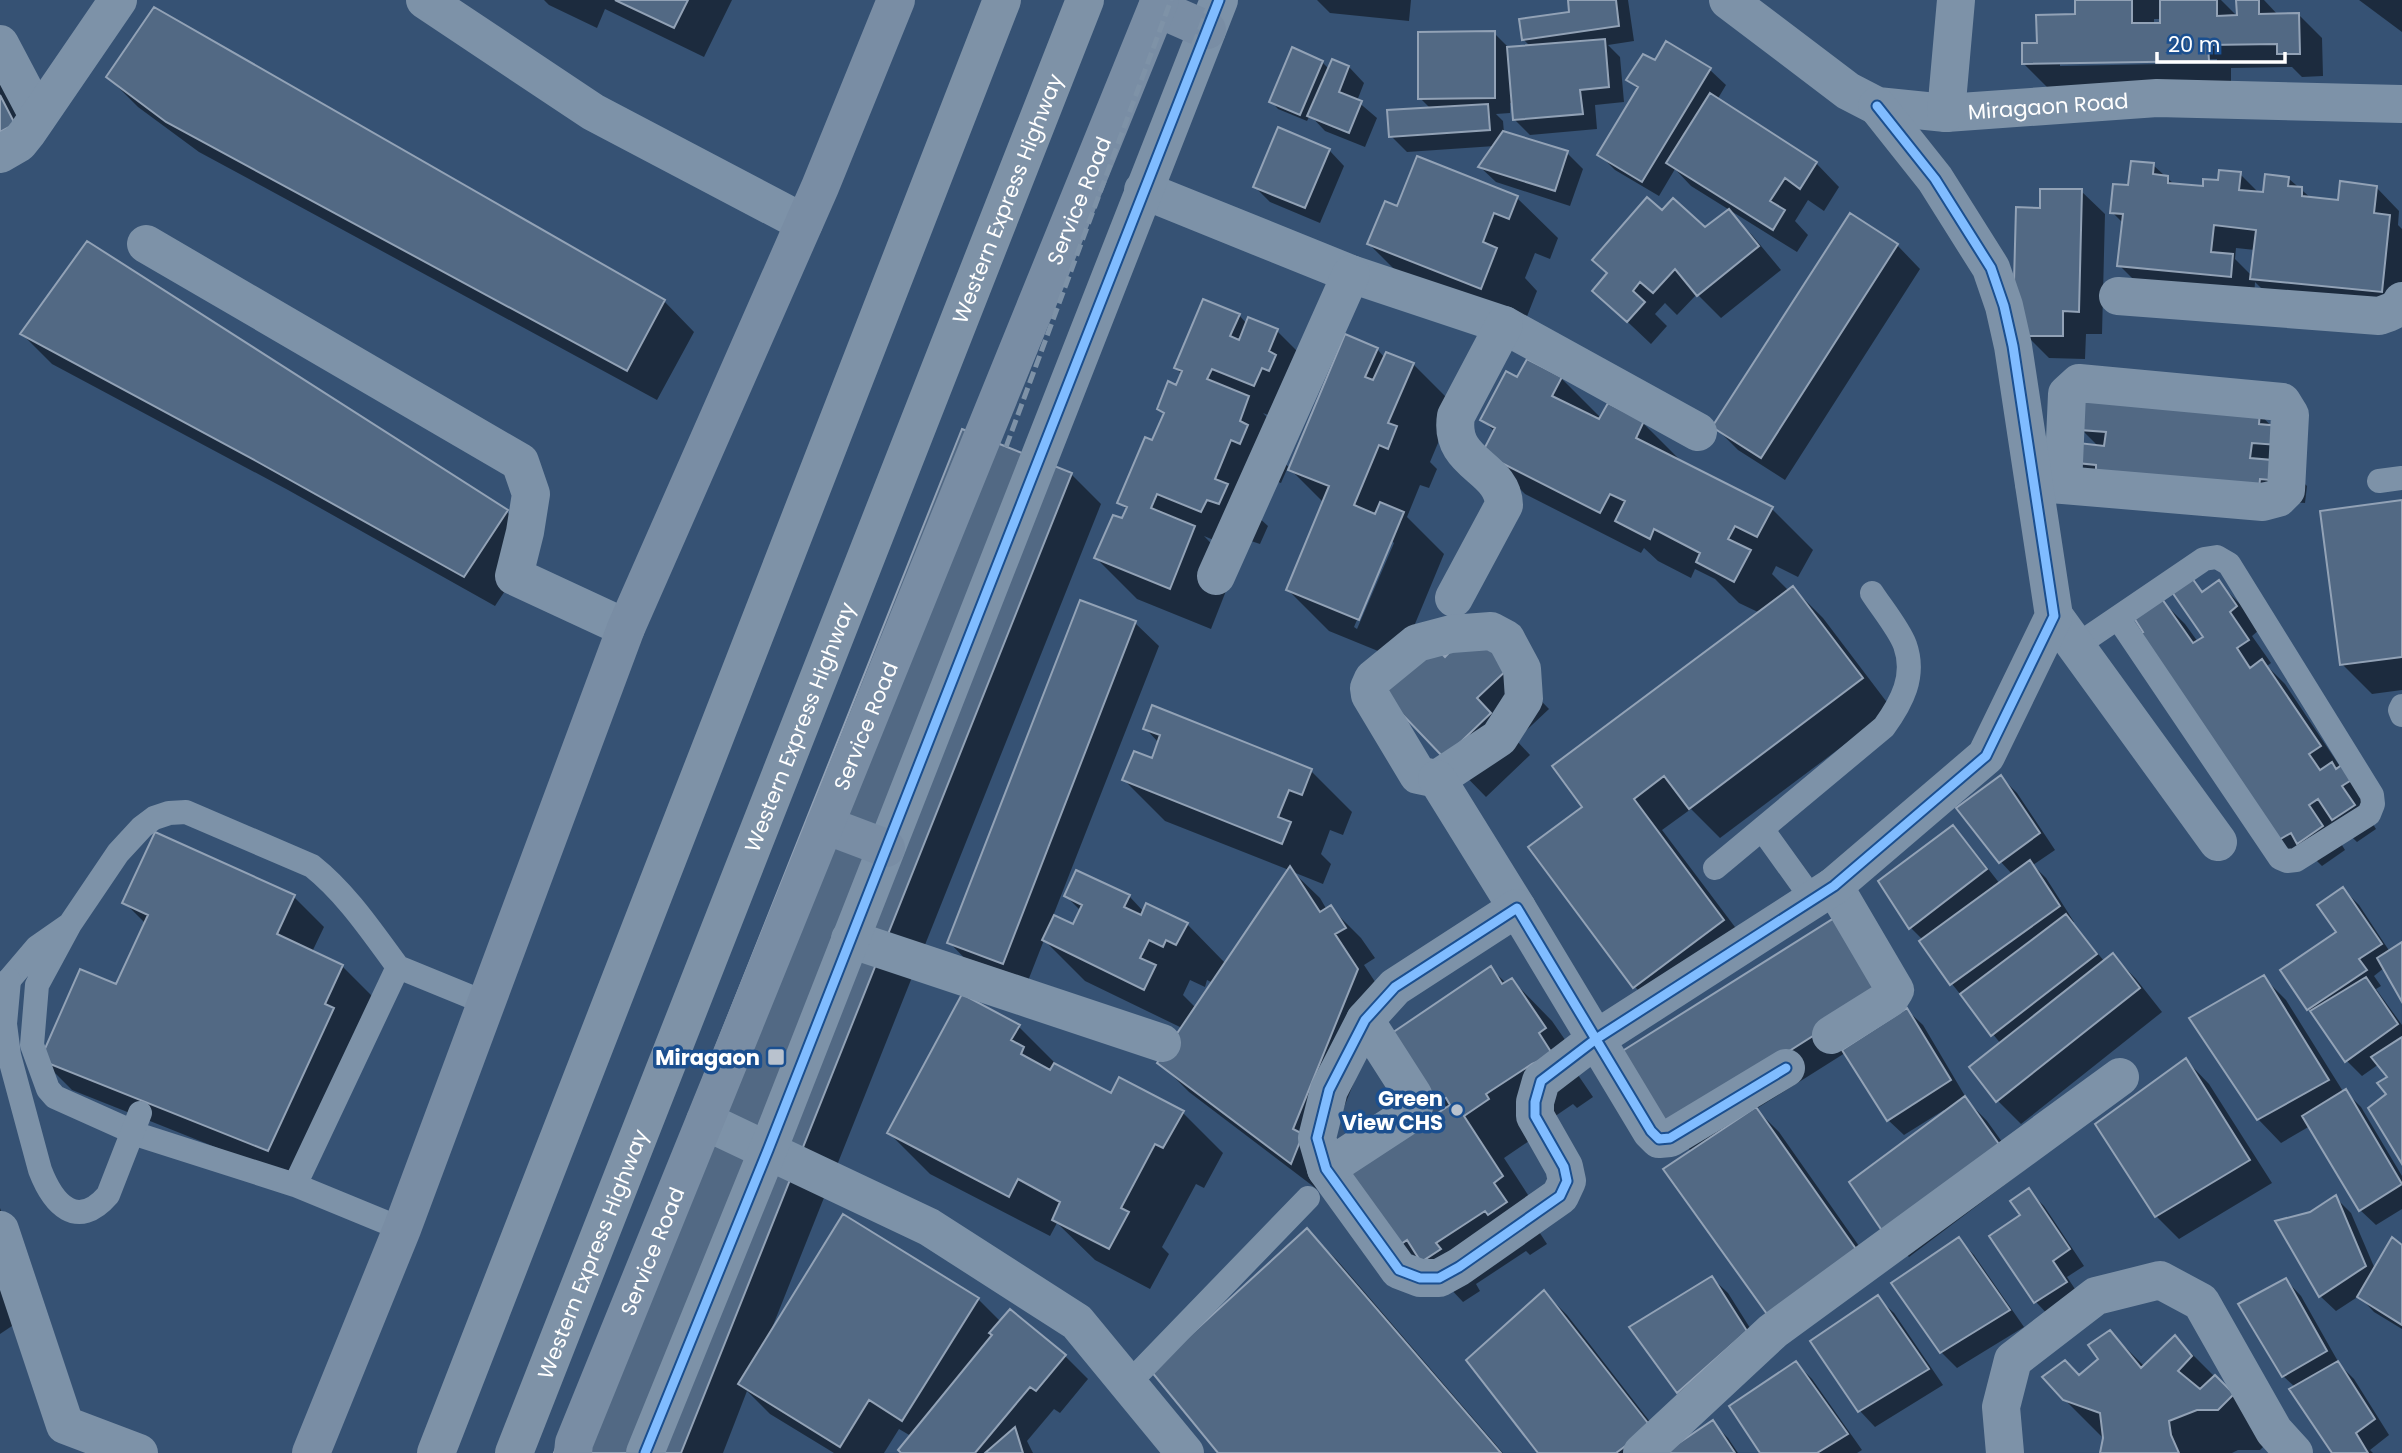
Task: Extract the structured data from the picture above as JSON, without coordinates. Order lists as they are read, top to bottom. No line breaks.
{"streets":{"highway":["Western Express Highway"],"main road":["Service Road"],"street":["Miragaon Road"]},"places":{"transit":["Miragaon"],"other":["Green View CHS"]},"scale_bar":"20 m"}
